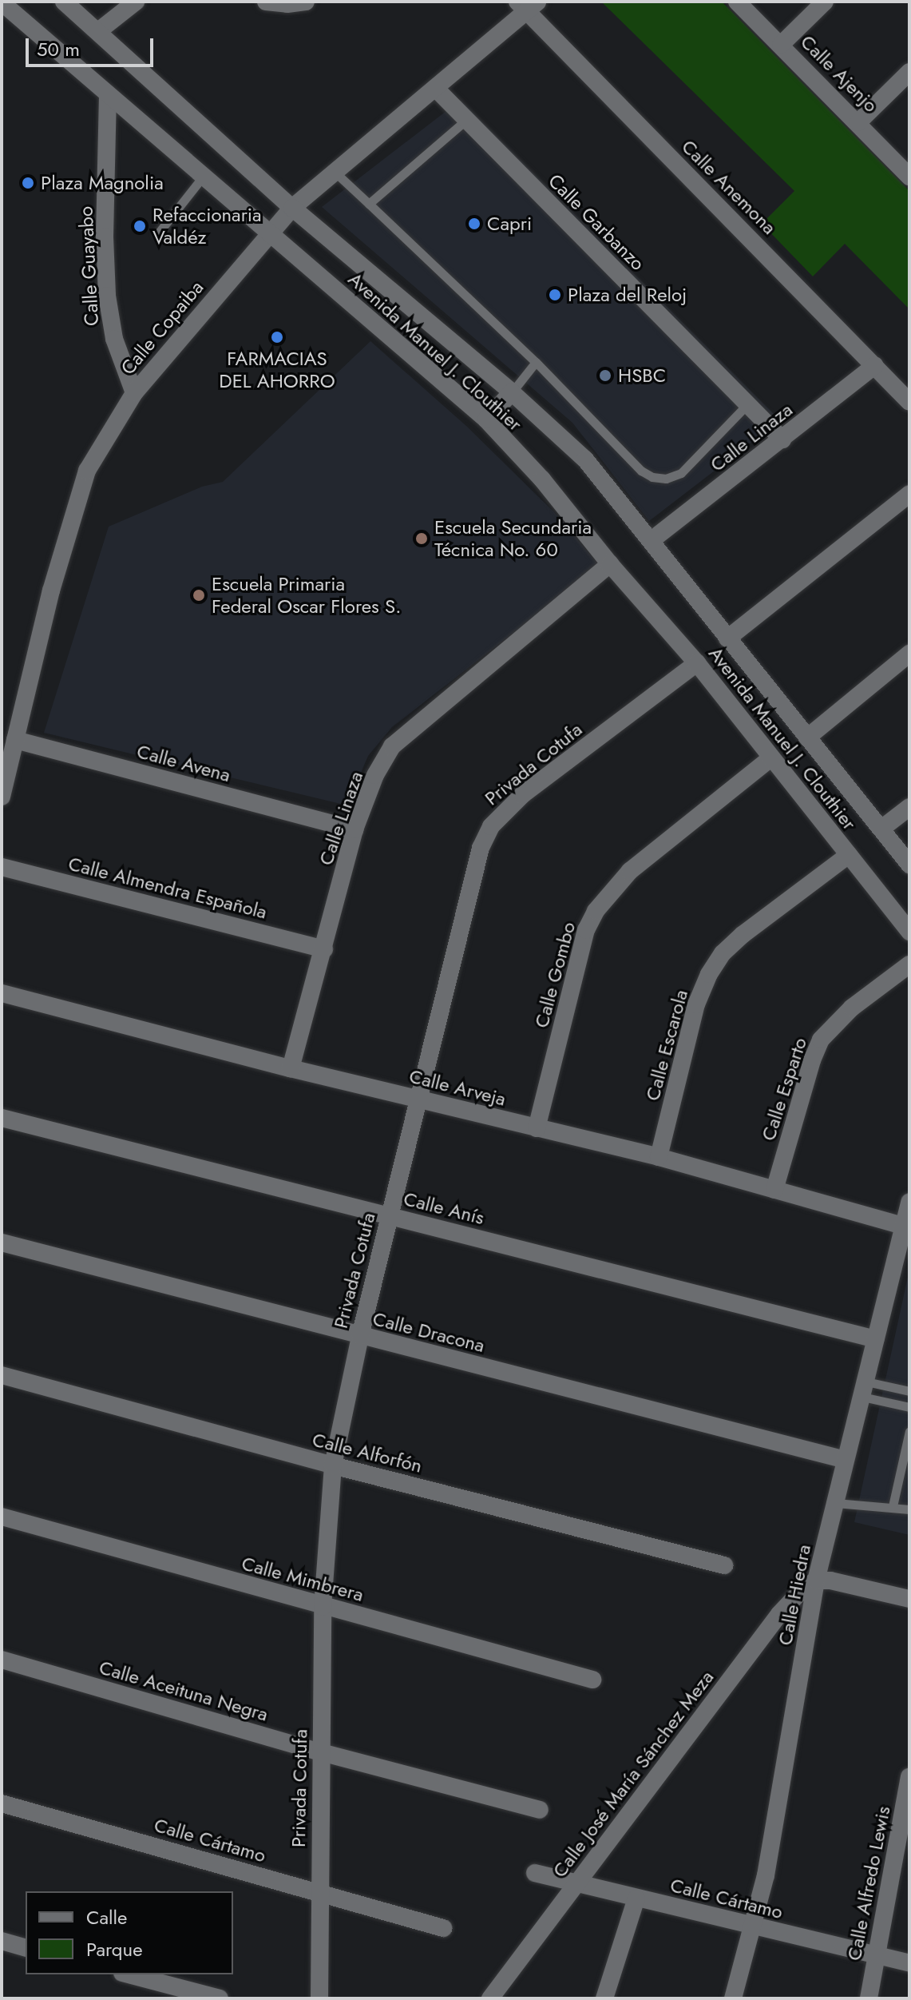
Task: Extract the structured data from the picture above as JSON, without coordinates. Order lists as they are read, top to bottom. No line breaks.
{"streets":{"street":["Calle Ajenjo","Calle Anemona","Calle Garbanzo","Calle Guayabo","Calle Copaiba","Avenida Manuel J. Clouthier","Calle Linaza","Calle Avena","Privada Cotufa","Calle Almendra Española","Calle Gombo","Calle Escarola","Calle Arveja","Calle Esparto","Calle Anís","Calle Dracona","Calle Alforfón","Calle Mimbrera","Calle Hiedra","Calle Aceituna Negra","Calle José María Sánchez Meza","Calle Cártamo","Calle Alfredo Lewis"]},"crossings":[["Calle Anemona","Calle Copaiba"],["Calle Anemona","Calle Linaza"],["Calle Garbanzo","Calle Copaiba"],["Calle Garbanzo","Calle Linaza"],["Calle Guayabo","Calle Copaiba"],["Calle Guayabo","Avenida Manuel J. Clouthier"],["Calle Copaiba","Avenida Manuel J. Clouthier"],["Calle Copaiba","Calle Avena"],["Avenida Manuel J. Clouthier","Calle Linaza"],["Avenida Manuel J. Clouthier","Privada Cotufa"],["Avenida Manuel J. Clouthier","Calle Gombo"],["Avenida Manuel J. Clouthier","Calle Escarola"],["Calle Linaza","Calle Avena"],["Calle Linaza","Calle Almendra Española"],["Calle Linaza","Calle Arveja"],["Privada Cotufa","Calle Arveja"],["Privada Cotufa","Calle Anís"],["Privada Cotufa","Calle Dracona"],["Privada Cotufa","Calle Alforfón"],["Privada Cotufa","Calle Mimbrera"],["Privada Cotufa","Calle Aceituna Negra"],["Privada Cotufa","Calle Cártamo"],["Calle Gombo","Calle Arveja"],["Calle Escarola","Calle Arveja"],["Calle Arveja","Calle Esparto"],["Calle Arveja","Calle Hiedra"],["Calle Anís","Calle Hiedra"],["Calle Dracona","Calle Hiedra"],["Calle Hiedra","Calle José María Sánchez Meza"],["Calle Hiedra","Calle Cártamo"],["Calle José María Sánchez Meza","Calle Cártamo"],["Calle Cártamo","Calle Alfredo Lewis"]],"places":["Plaza Magnolia","Capri","Refaccionaria Valdéz","Plaza del Reloj","FARMACIAS DEL AHORRO","HSBC","Escuela Secundaria Técnica No. 60","Escuela Primaria Federal Oscar Flores S."],"legend":["Calle","Parque"],"scale_bar":"50 m"}
